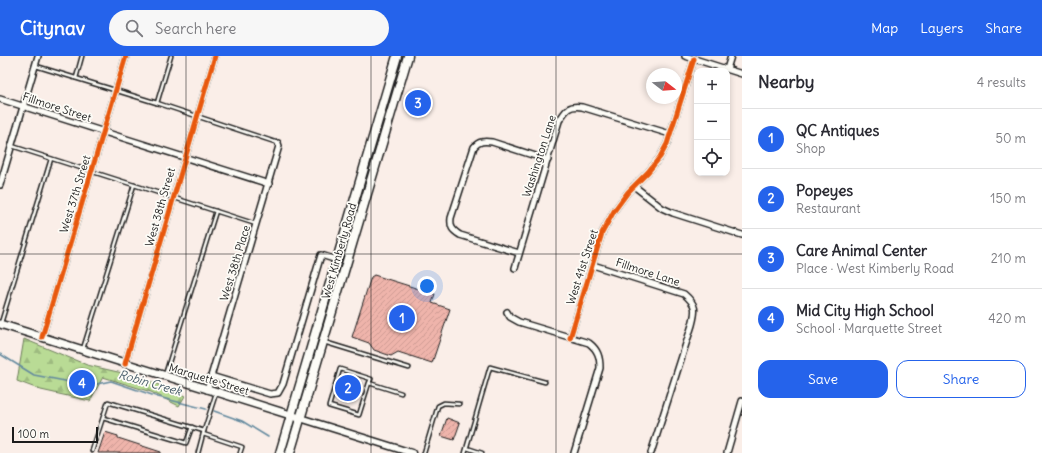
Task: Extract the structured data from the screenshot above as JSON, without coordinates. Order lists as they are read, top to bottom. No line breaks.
{"streets":{"main road":["West Kimberly Road","Marquette Street"],"street":["Fillmore Street","Washington Lane","West 37th Street","West 38th Street","West 38th Place","West 41st Street","Fillmore Lane"]},"crossings":[["Fillmore Street","West 37th Street"],["Fillmore Street","West 38th Street"],["Fillmore Street","West 38th Place"],["Washington Lane","West 41st Street"],["West 37th Street","Marquette Street"],["West 38th Street","Marquette Street"],["West Kimberly Road","Marquette Street"],["West 38th Place","Marquette Street"],["West 41st Street","Fillmore Lane"]],"water":["Robin Creek"],"scale_bar":"100 m","north":"right","page":{"header":"Citynav","search":"Search here","nav":["Map","Layers","Share"],"heading":["Nearby","4 results"],"map_buttons":["+","−"],"pins":["3","1","4","2"],"list":[{"mark":"1","name":"QC Antiques","note":"Shop","value":"50 m"},{"mark":"2","name":"Popeyes","note":"Restaurant","value":"150 m"},{"mark":"3","name":"Care Animal Center","note":"Place · West Kimberly Road","value":"210 m"},{"mark":"4","name":"Mid City High School","note":"School · Marquette Street","value":"420 m"}],"buttons":["Save","Share"],"scale":"100 m"}}
